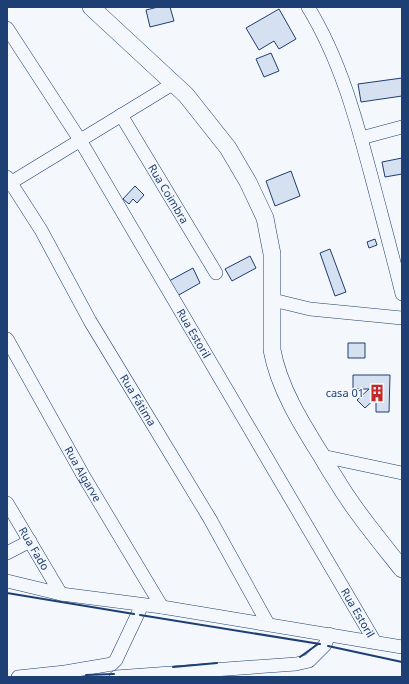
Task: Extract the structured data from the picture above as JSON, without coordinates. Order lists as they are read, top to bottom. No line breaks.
{"streets":{"street":["Rua Coimbra","Rua Estoril","Rua Fátima","Rua Algarve","Rua Fado"]},"places":{"building":["casa 01"]}}
